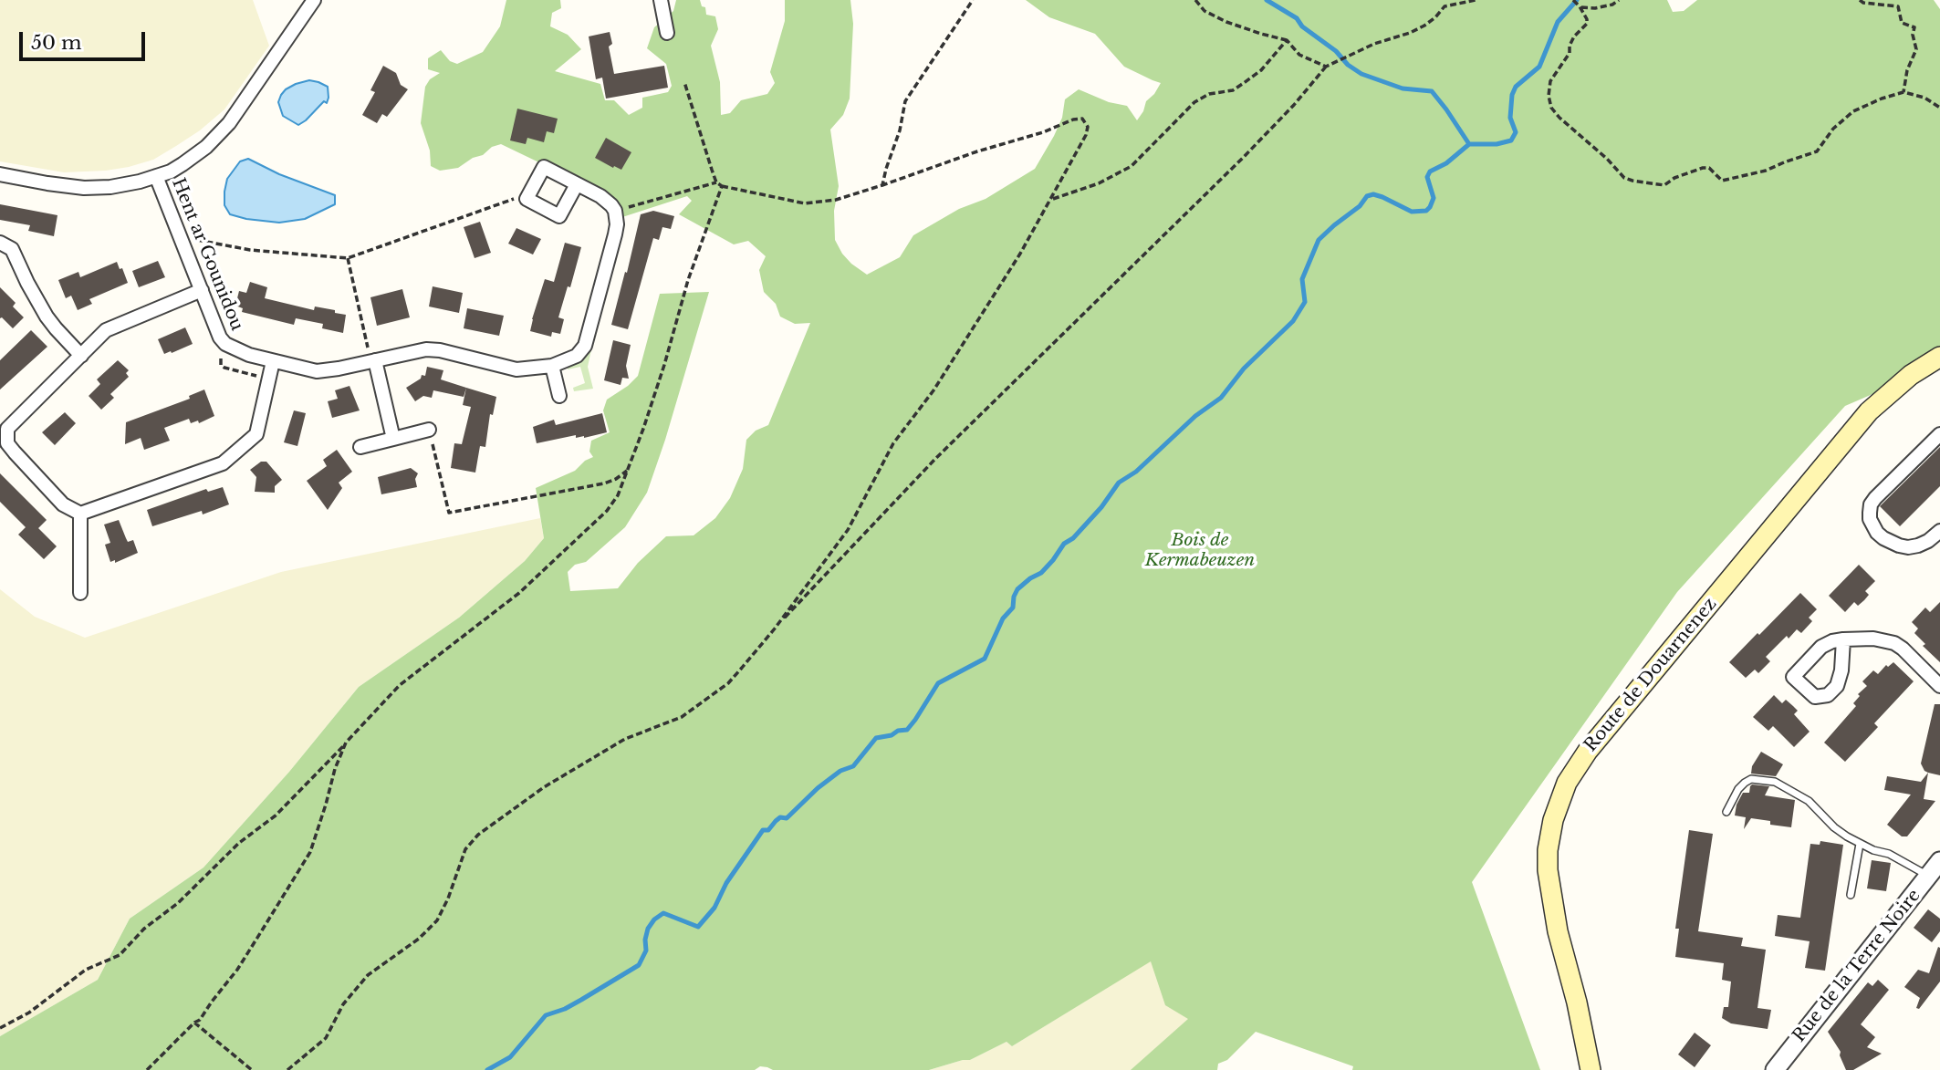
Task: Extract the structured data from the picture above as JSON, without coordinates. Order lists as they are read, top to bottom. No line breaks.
{"streets":{"main road":["Route de Douarnenez"],"street":["Hent ar Gounidou","Rue de la Terre Noire"]},"parks":["Bois de Kermabeuzen"],"scale_bar":"50 m"}
